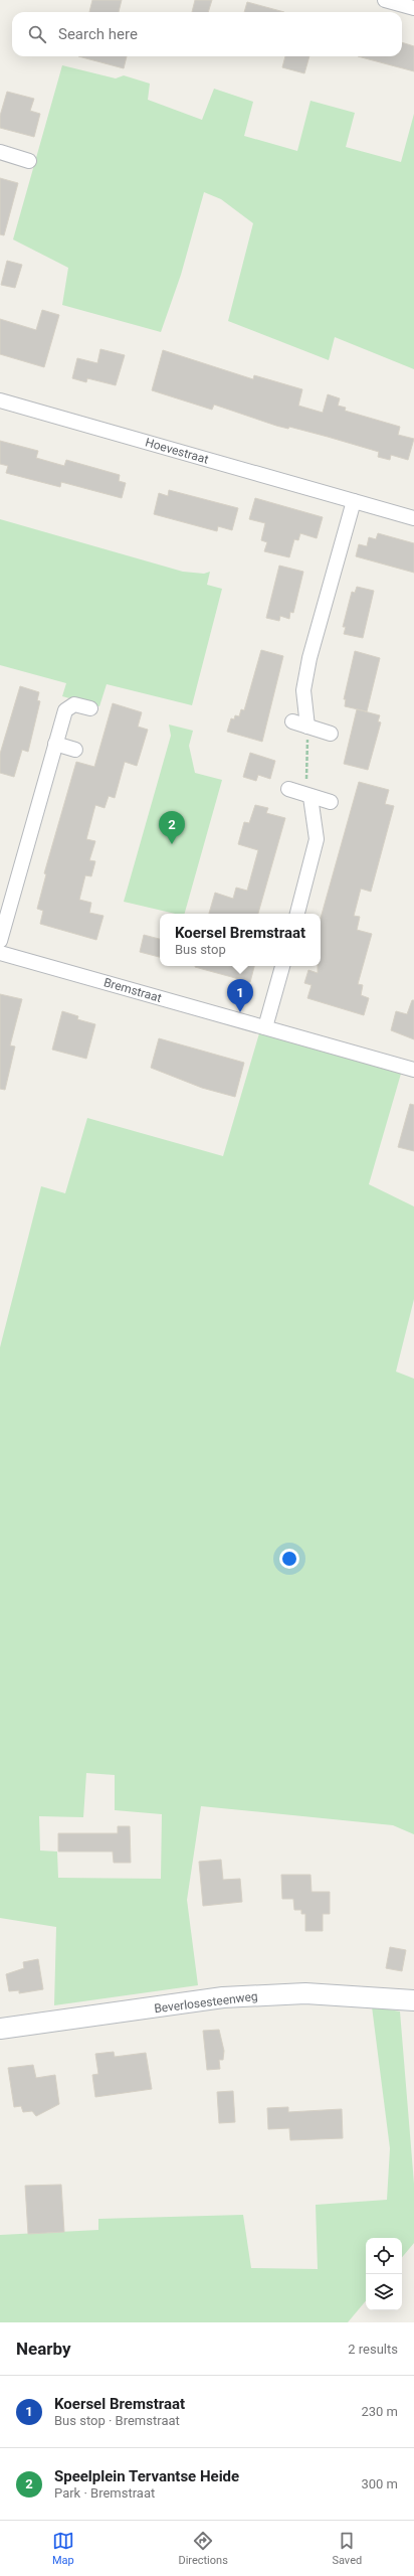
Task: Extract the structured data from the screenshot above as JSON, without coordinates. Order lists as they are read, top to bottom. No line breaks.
{"streets":{"street":["Hoevestraat","Bremstraat","Beverlosesteenweg"]},"page":{"search":"Search here","pins":["2","1"],"popup":["Koersel Bremstraat","Bus stop"],"heading":["Nearby","2 results"],"list":[{"mark":"1","name":"Koersel Bremstraat","note":"Bus stop · Bremstraat","value":"230 m"},{"mark":"2","name":"Speelplein Tervantse Heide","note":"Park · Bremstraat","value":"300 m"}],"nav":["Map","Directions","Saved"]}}
